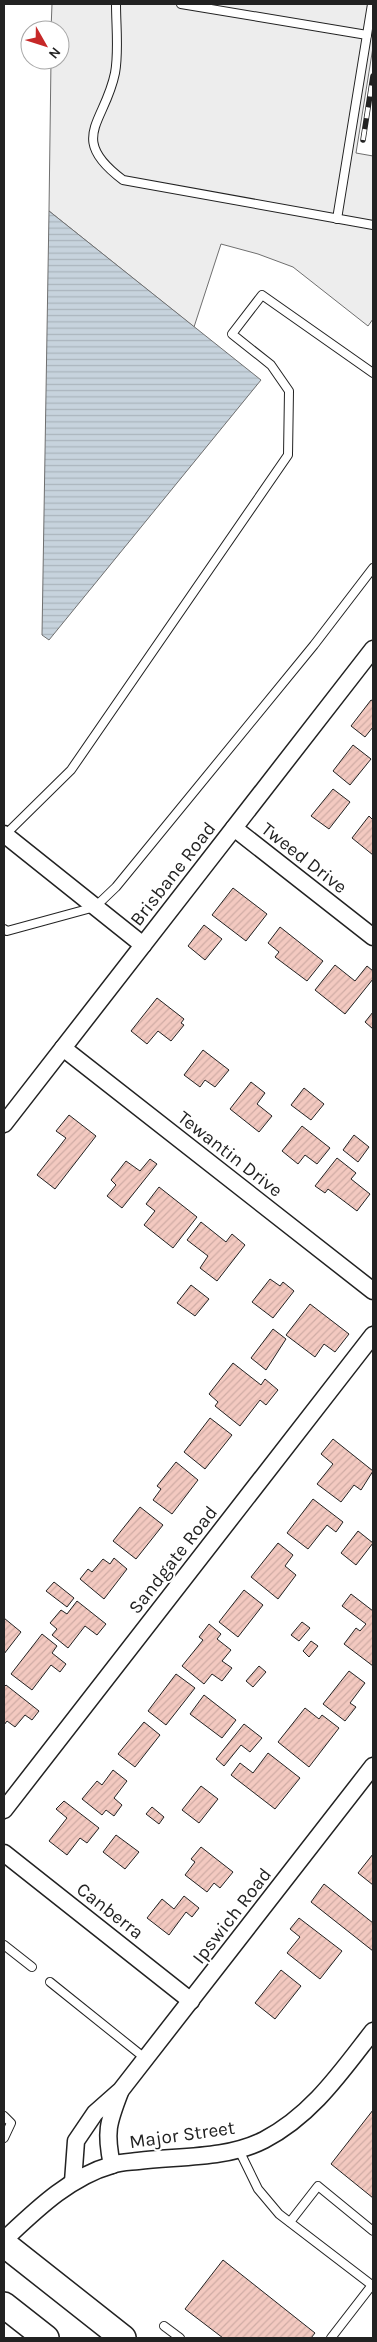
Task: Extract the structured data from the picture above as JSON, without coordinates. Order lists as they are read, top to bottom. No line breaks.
{"streets":{"street":["Tweed Drive","Brisbane Road","Tewantin Drive","Sandgate Road","Canberra","Ipswich Road","Major Street"]},"crossings":[["Tweed Drive","Brisbane Road"],["Brisbane Road","Tewantin Drive"],["Canberra","Ipswich Road"],["Ipswich Road","Major Street"]],"north":"bottom right"}
